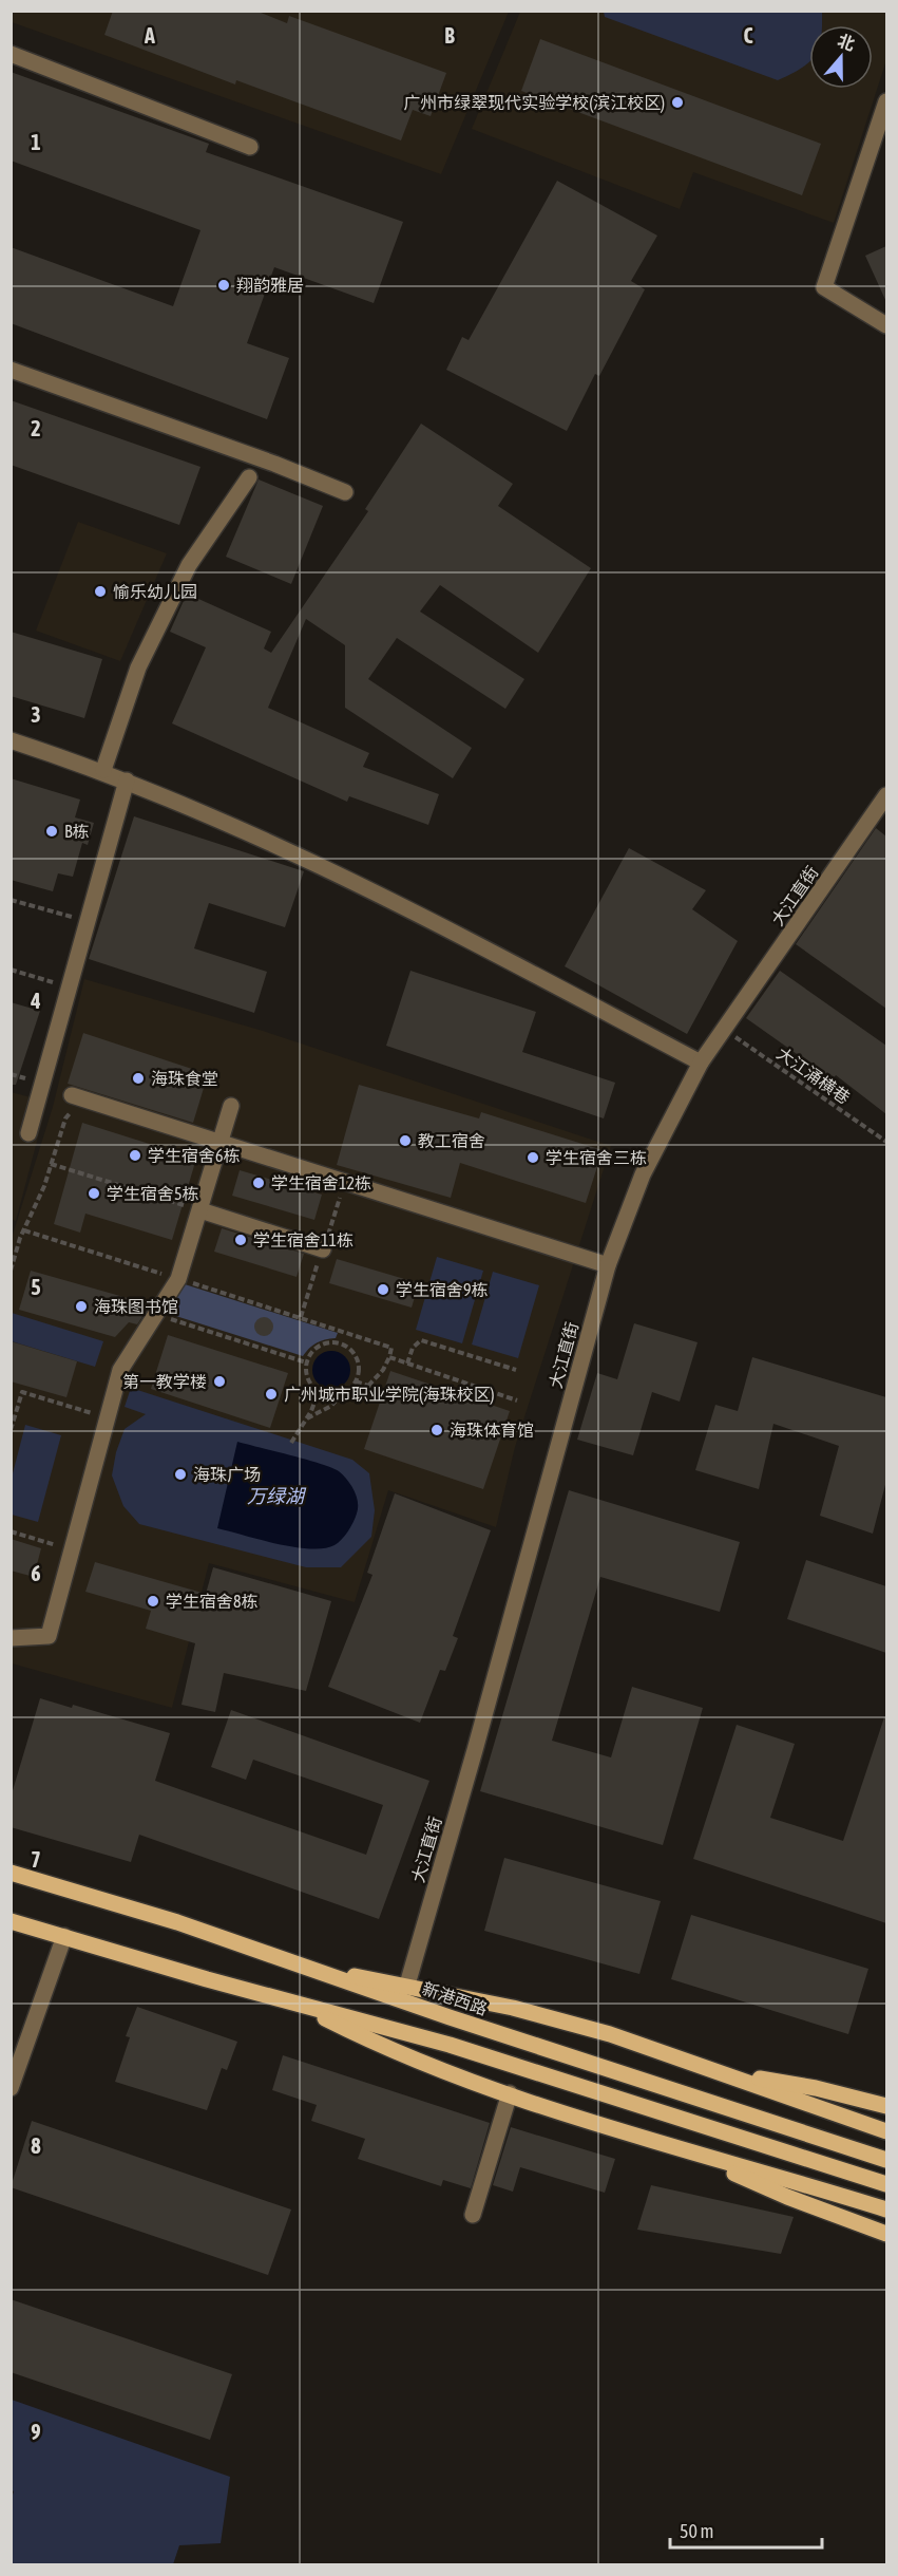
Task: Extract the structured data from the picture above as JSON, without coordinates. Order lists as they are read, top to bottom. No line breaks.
{"streets":{"main road":["新港西路"],"street":["大江直街"],"path":["大江涌横巷"]},"crossings":[["大江直街","大江涌横巷"]],"water":["万绿湖"],"places":["广州市绿翠现代实验学校(滨江校区)","翔韵雅居","愉乐幼儿园","B栋","海珠食堂","教工宿舍","学生宿舍6栋","学生宿舍三栋","学生宿舍12栋","学生宿舍5栋","学生宿舍11栋","学生宿舍9栋","海珠图书馆","第一教学楼","广州城市职业学院(海珠校区)","海珠体育馆","海珠广场","学生宿舍8栋"],"scale_bar":"50 m","north":"top","grid":{"columns":["A","B","C"],"rows":["1","2","3","4","5","6","7","8","9"]}}
